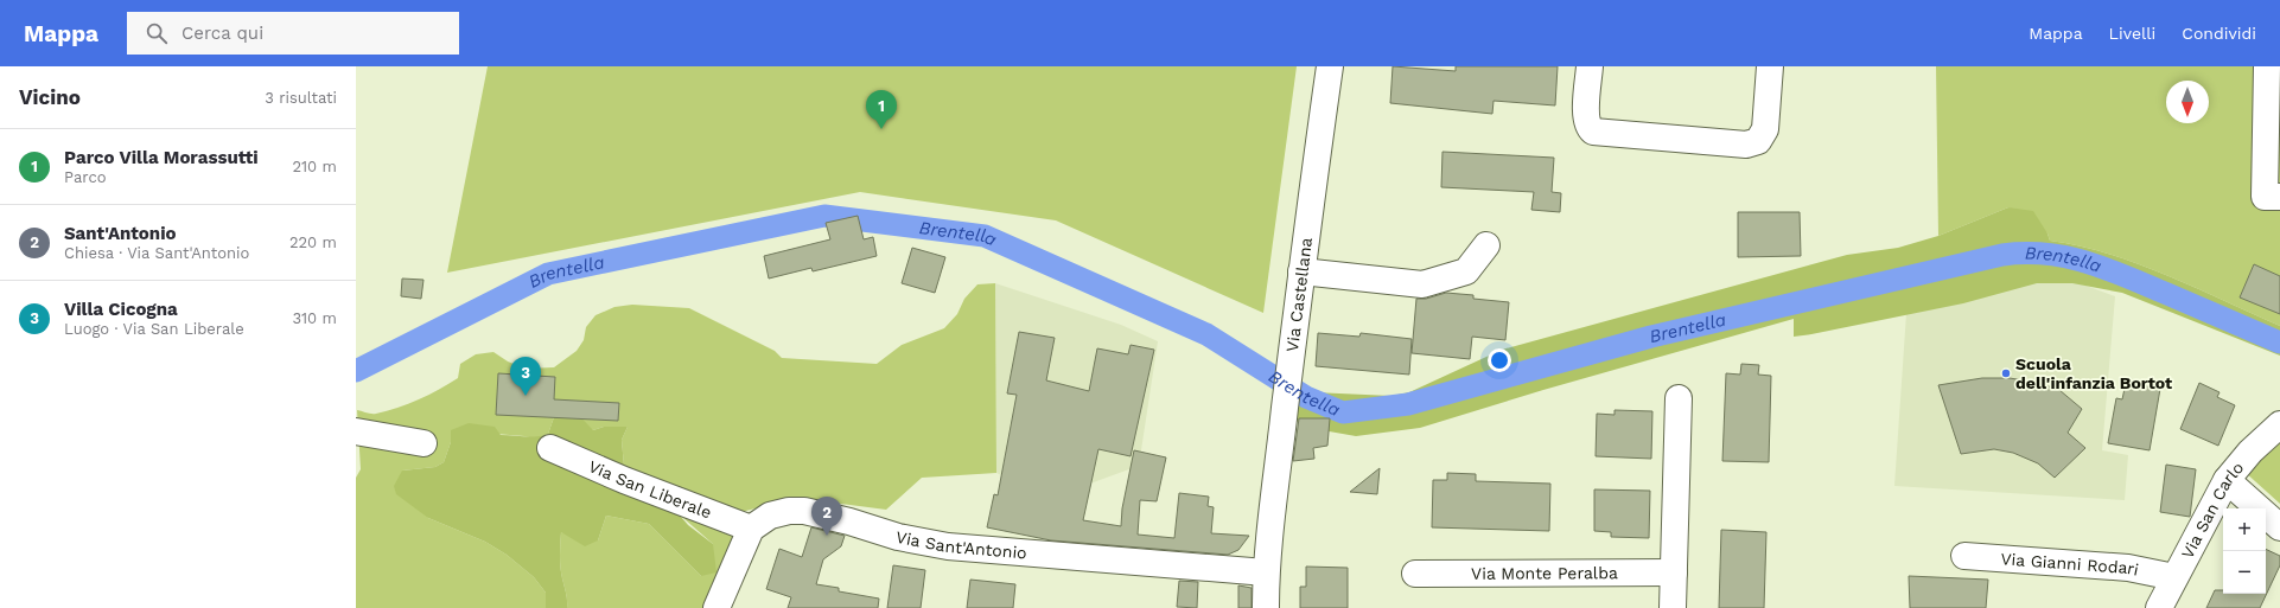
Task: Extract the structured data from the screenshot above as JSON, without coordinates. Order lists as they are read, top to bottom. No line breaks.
{"streets":{"street":["Via Castellana","Via San Liberale","Via San Carlo","Via Sant'Antonio","Via Gianni Rodari","Via Monte Peralba"]},"crossings":[["Via Castellana","Via Sant'Antonio"],["Via San Liberale","Via Sant'Antonio"],["Via San Carlo","Via Gianni Rodari"]],"water":["Brentella"],"places":["Scuola dell'infanzia Bortot"],"north":"bottom","page":{"header":"Mappa","search":"Cerca qui","nav":["Mappa","Livelli","Condividi"],"heading":["Vicino","3 risultati"],"pins":["1","3","2"],"list":[{"mark":"1","name":"Parco Villa Morassutti","note":"Parco","value":"210 m"},{"mark":"2","name":"Sant'Antonio","note":"Chiesa · Via Sant'Antonio","value":"220 m"},{"mark":"3","name":"Villa Cicogna","note":"Luogo · Via San Liberale","value":"310 m"}],"map_buttons":["+","−"]}}
